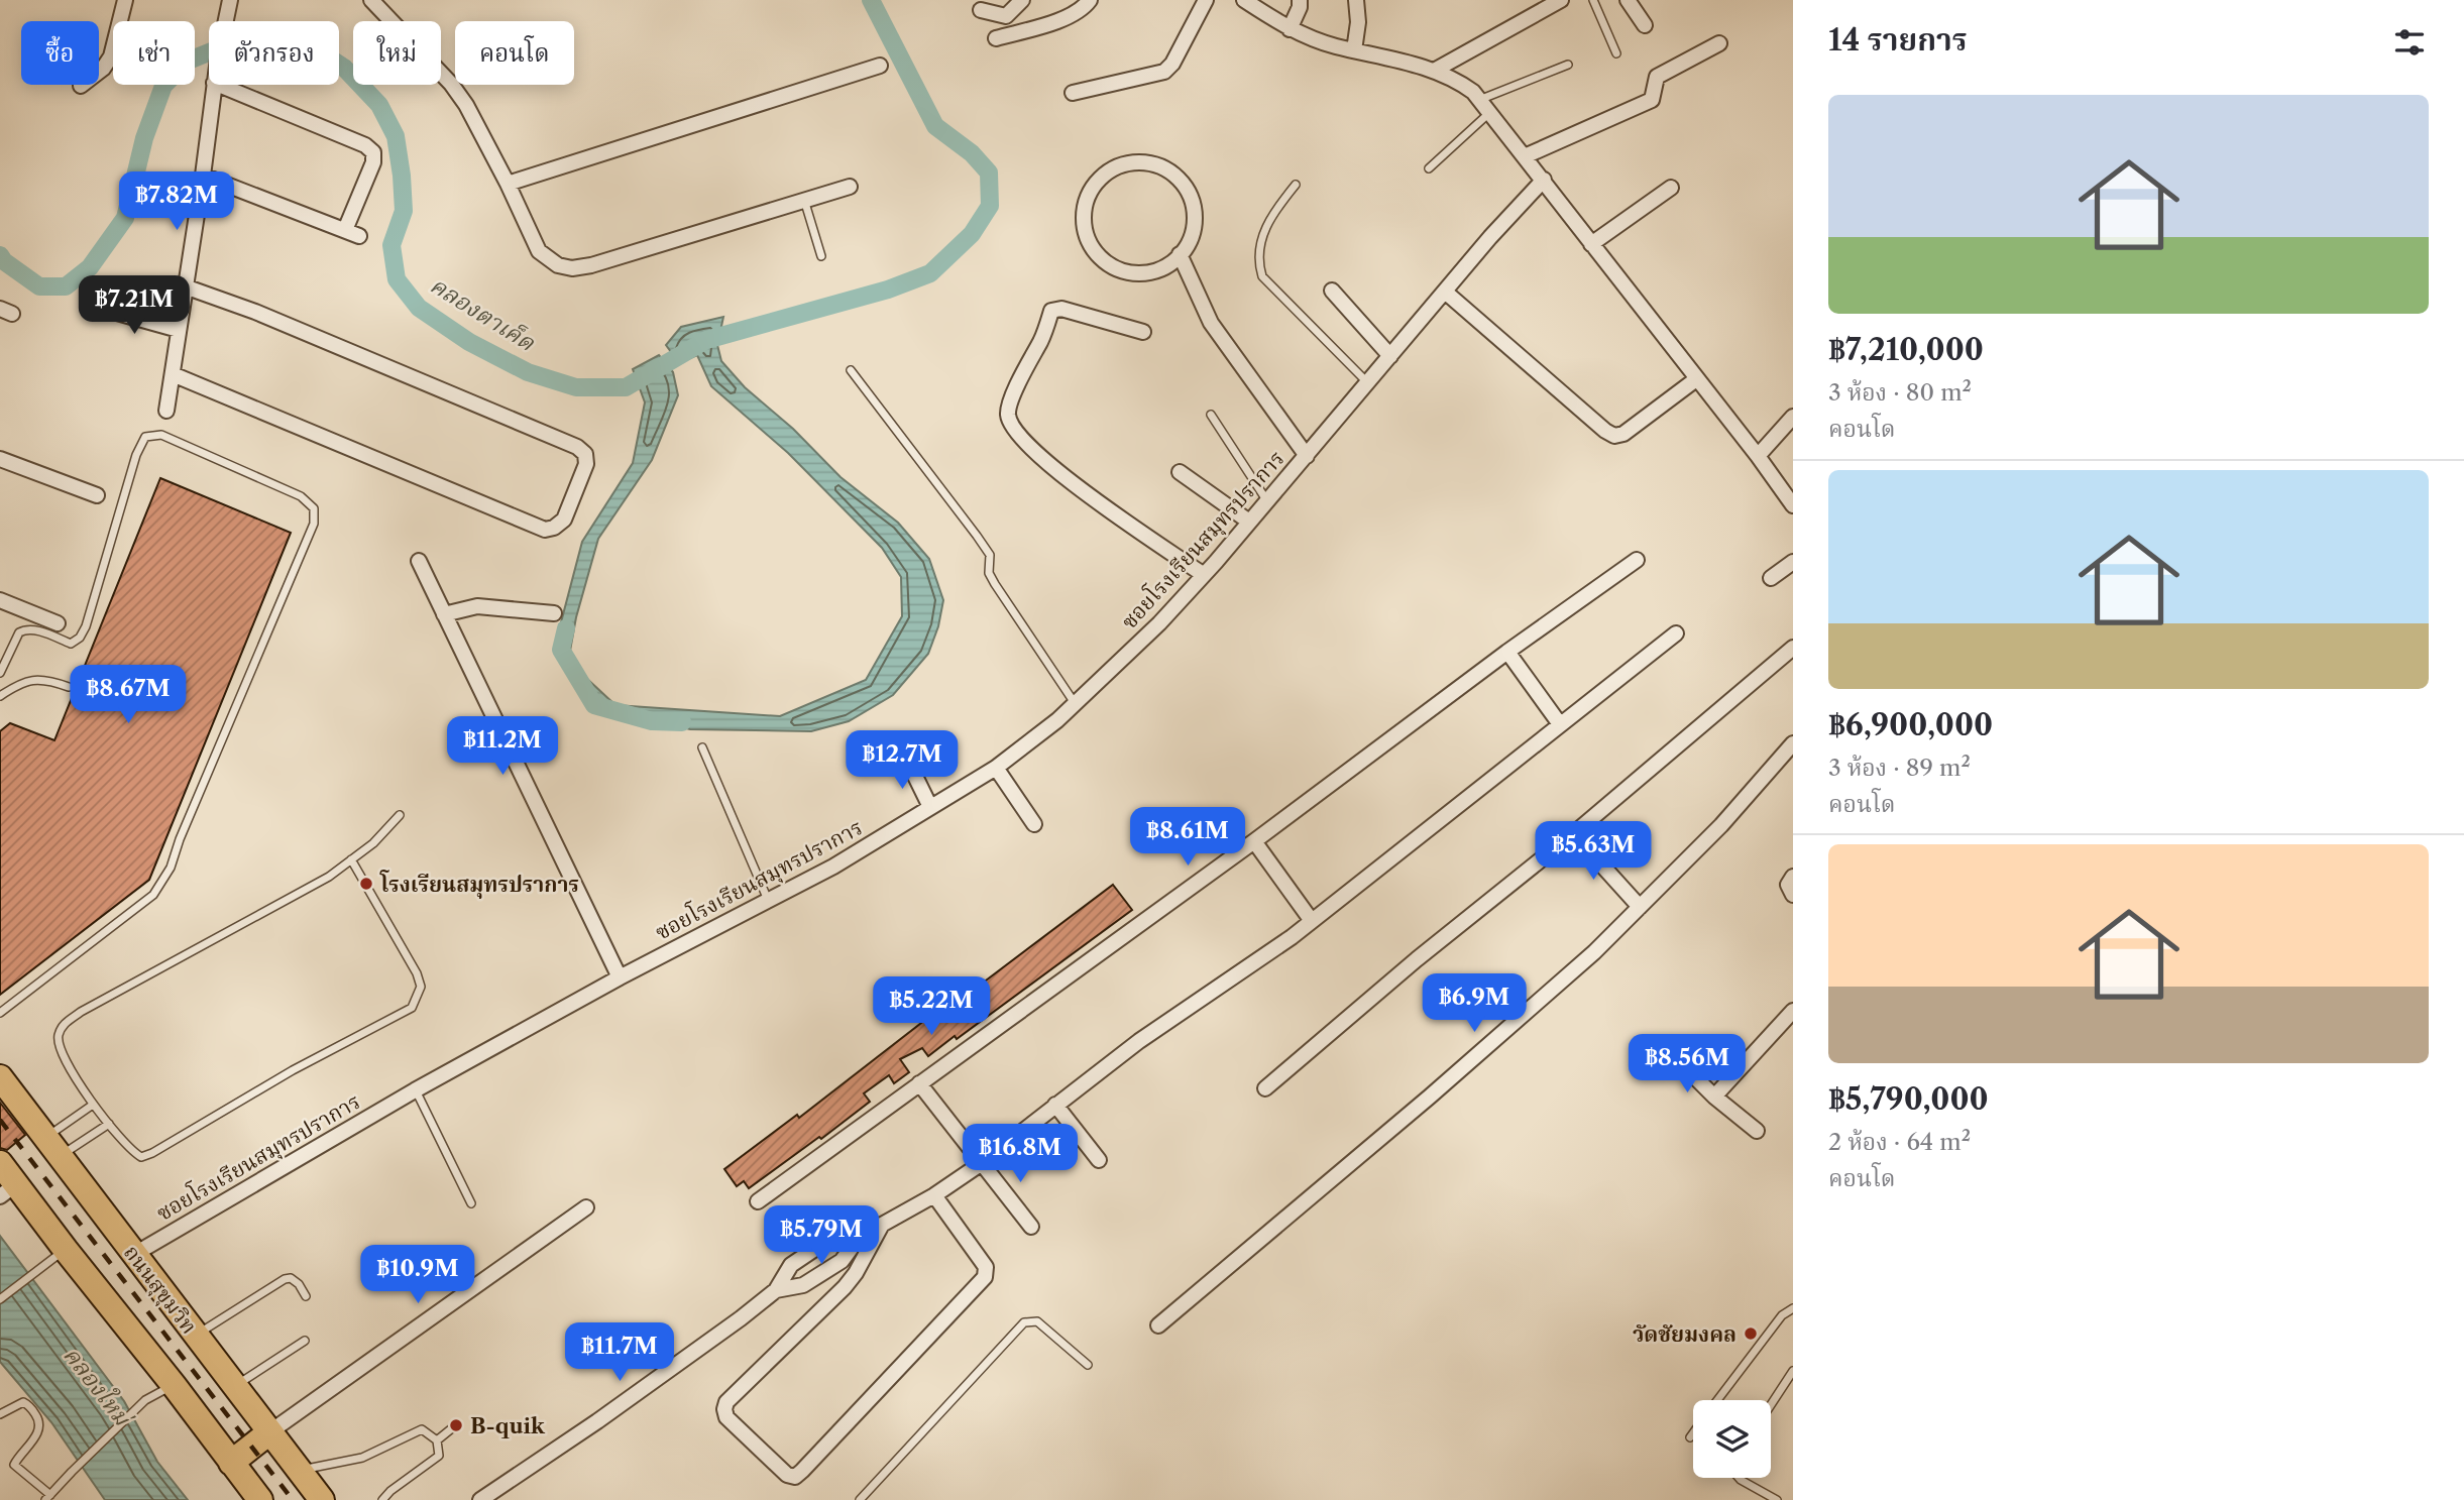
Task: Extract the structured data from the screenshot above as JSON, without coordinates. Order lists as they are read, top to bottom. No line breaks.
{"streets":{"highway":["ถนนสุขุมวิท"],"street":["ซอยโรงเรียนสมุทรปราการ"]},"crossings":[["ซอยโรงเรียนสมุทรปราการ","ถนนสุขุมวิท"]],"water":["คลองตาเค็ด","คลองใหม่"],"places":["โรงเรียนสมุทรปราการ","วัดชัยมงคล","B-quik"],"page":{"heading":"14 รายการ","chip":["ซื้อ","เช่า","ตัวกรอง","ใหม่","คอนโด"],"list":[{"name":"฿7,210,000","note":"3 ห้อง · 80 m² · คอนโด"},{"name":"฿6,900,000","note":"3 ห้อง · 89 m² · คอนโด"},{"name":"฿5,790,000","note":"2 ห้อง · 64 m² · คอนโด"}],"price":["฿7.82M","฿7.21M","฿8.67M","฿11.2M","฿12.7M","฿8.61M","฿5.63M","฿6.9M","฿5.22M","฿8.56M","฿16.8M","฿5.79M","฿10.9M","฿11.7M"]}}
